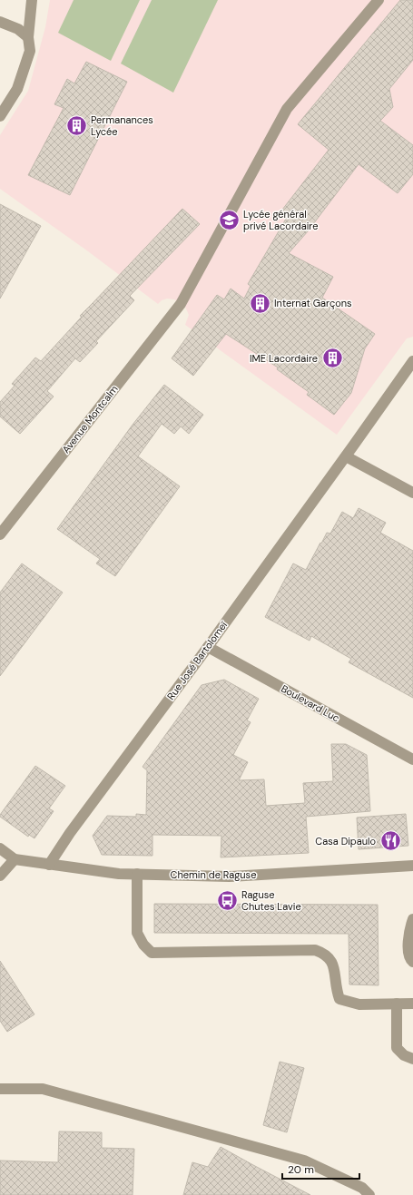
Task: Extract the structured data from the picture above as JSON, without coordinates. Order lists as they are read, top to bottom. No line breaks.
{"streets":{"street":["Avenue Montcalm","Rue José Bartolomeï","Boulevard Luc","Chemin de Raguse"]},"crossings":[["Rue José Bartolomeï","Boulevard Luc"],["Rue José Bartolomeï","Chemin de Raguse"]],"places":{"building":["Permanances Lycée","Internat Garçons","IME Lacordaire"],"school or university":["Lycée général privé Lacordaire"],"restaurant":["Casa Dipaulo"],"bus stop":["Raguse Chutes Lavie"]},"scale_bar":"20 m"}
